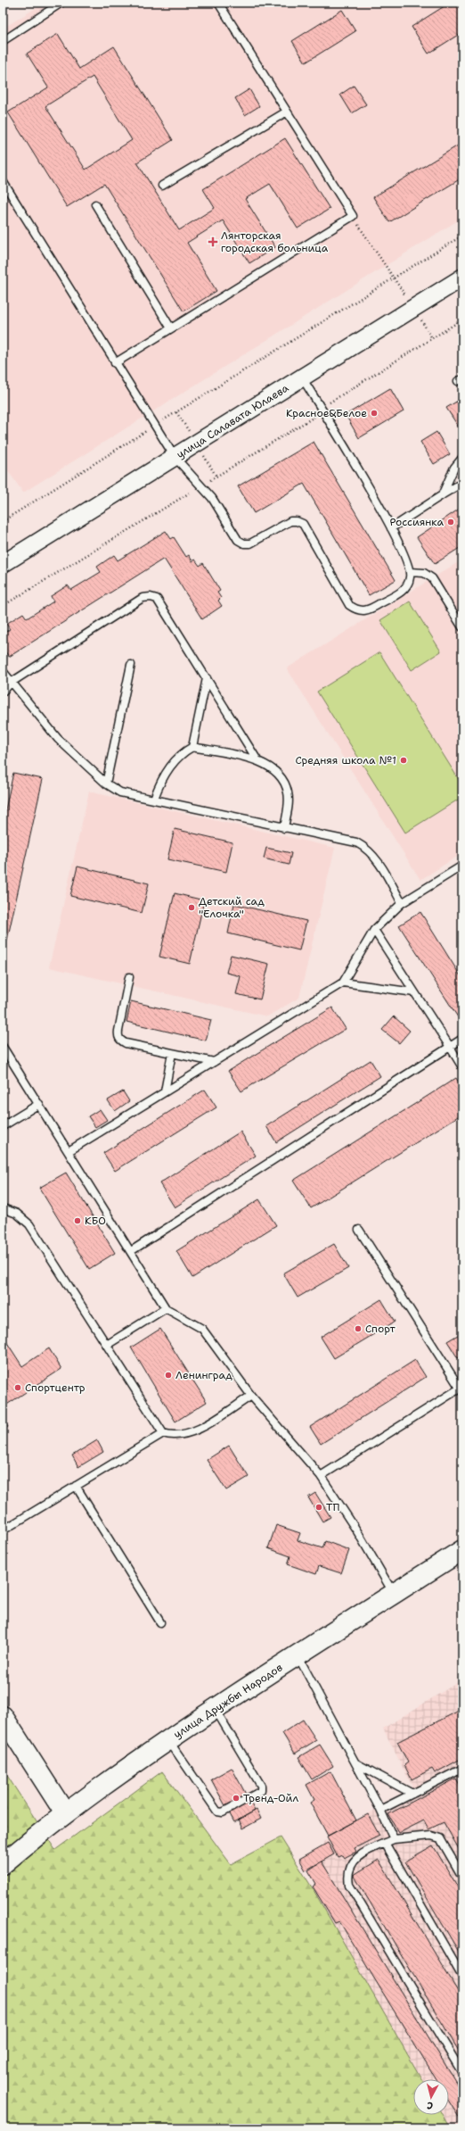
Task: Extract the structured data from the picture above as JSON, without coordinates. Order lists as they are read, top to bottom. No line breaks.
{"streets":{"main road":["улица Дружбы Народов"],"street":["улица Салавата Юлаева"]},"places":{"health":["Лянторская городская больница"],"other":["Красное&Белое","Россиянка","Средняя школа №1","Детский сад \"Елочка\"","КБО","Спорт","Ленинград","Спортцентр","ТП","Тренд-Ойл"]},"north":"bottom"}
